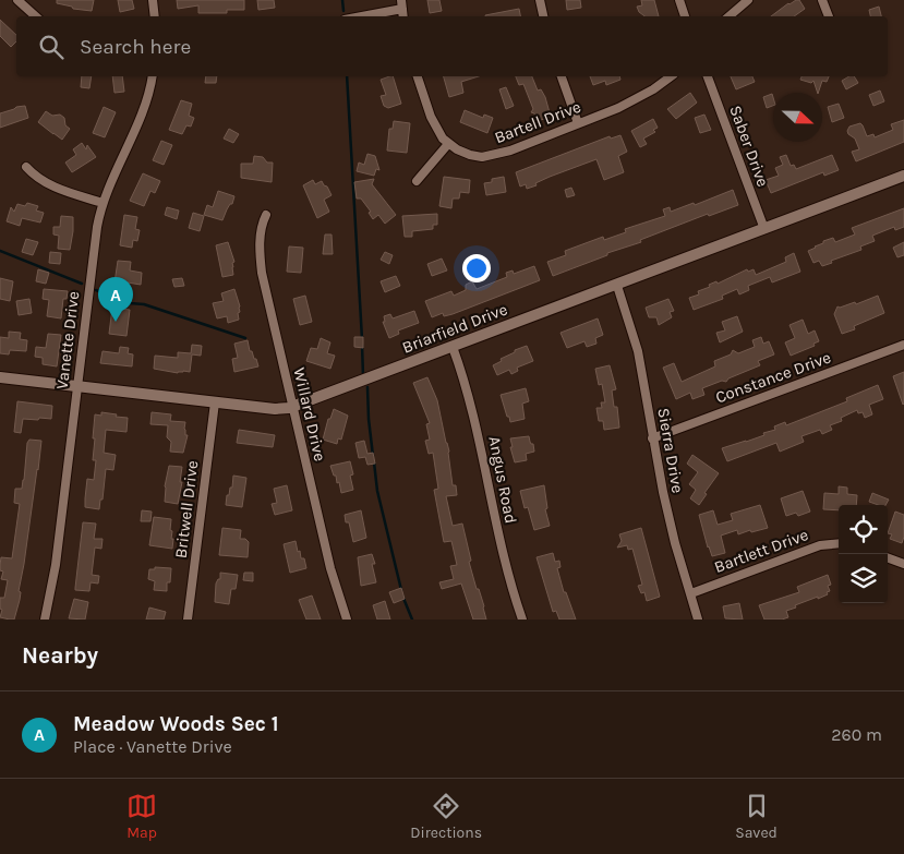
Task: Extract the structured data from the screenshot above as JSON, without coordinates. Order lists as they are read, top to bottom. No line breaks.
{"streets":{"street":["Bartell Drive","Saber Drive","Briarfield Drive","Vanette Drive","Constance Drive","Willard Drive","Sierra Drive","Angus Road","Britwell Drive","Bartlett Drive"]},"crossings":[["Saber Drive","Briarfield Drive"],["Briarfield Drive","Vanette Drive"],["Briarfield Drive","Willard Drive"],["Briarfield Drive","Sierra Drive"],["Briarfield Drive","Angus Road"],["Briarfield Drive","Britwell Drive"],["Constance Drive","Sierra Drive"],["Sierra Drive","Bartlett Drive"]],"north":"right","page":{"search":"Search here","pins":"A","heading":"Nearby","list":[{"mark":"A","name":"Meadow Woods Sec 1","note":"Place · Vanette Drive","value":"260 m"}],"nav":["Map","Directions","Saved"]}}
